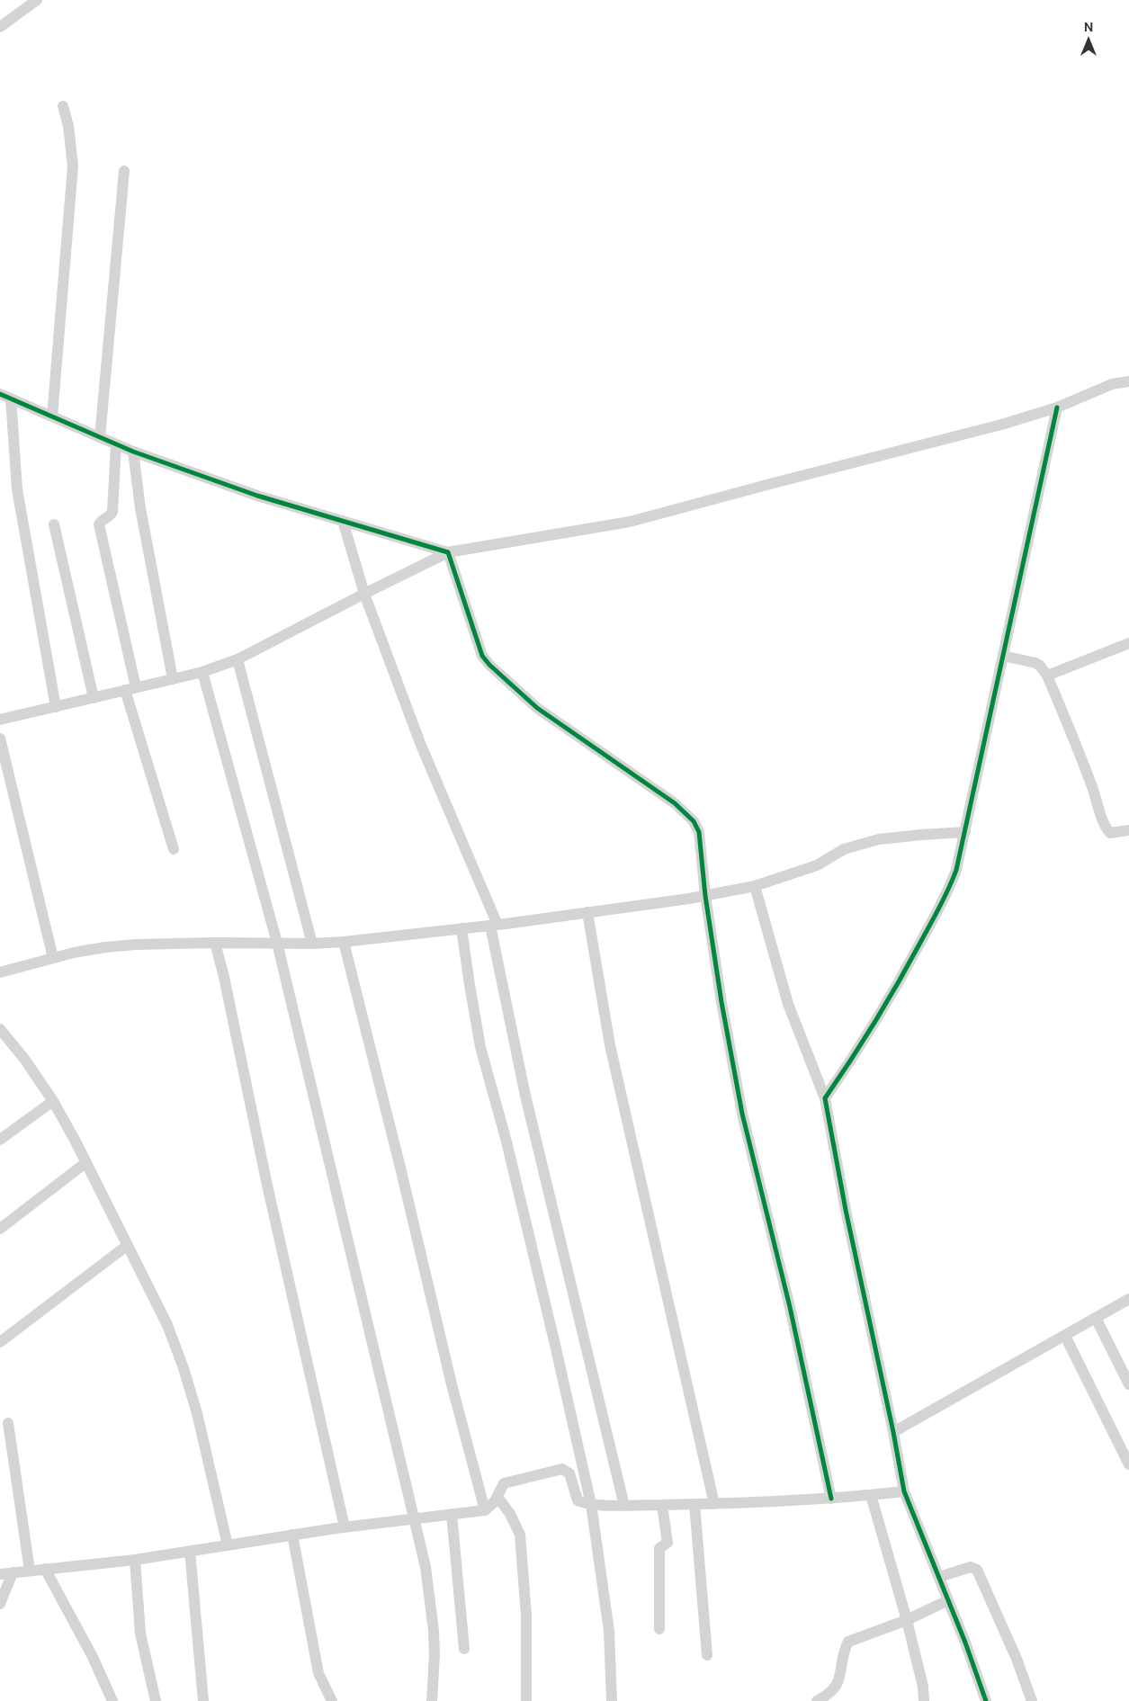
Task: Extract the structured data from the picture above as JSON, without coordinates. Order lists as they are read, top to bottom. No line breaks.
{"north":"top"}
